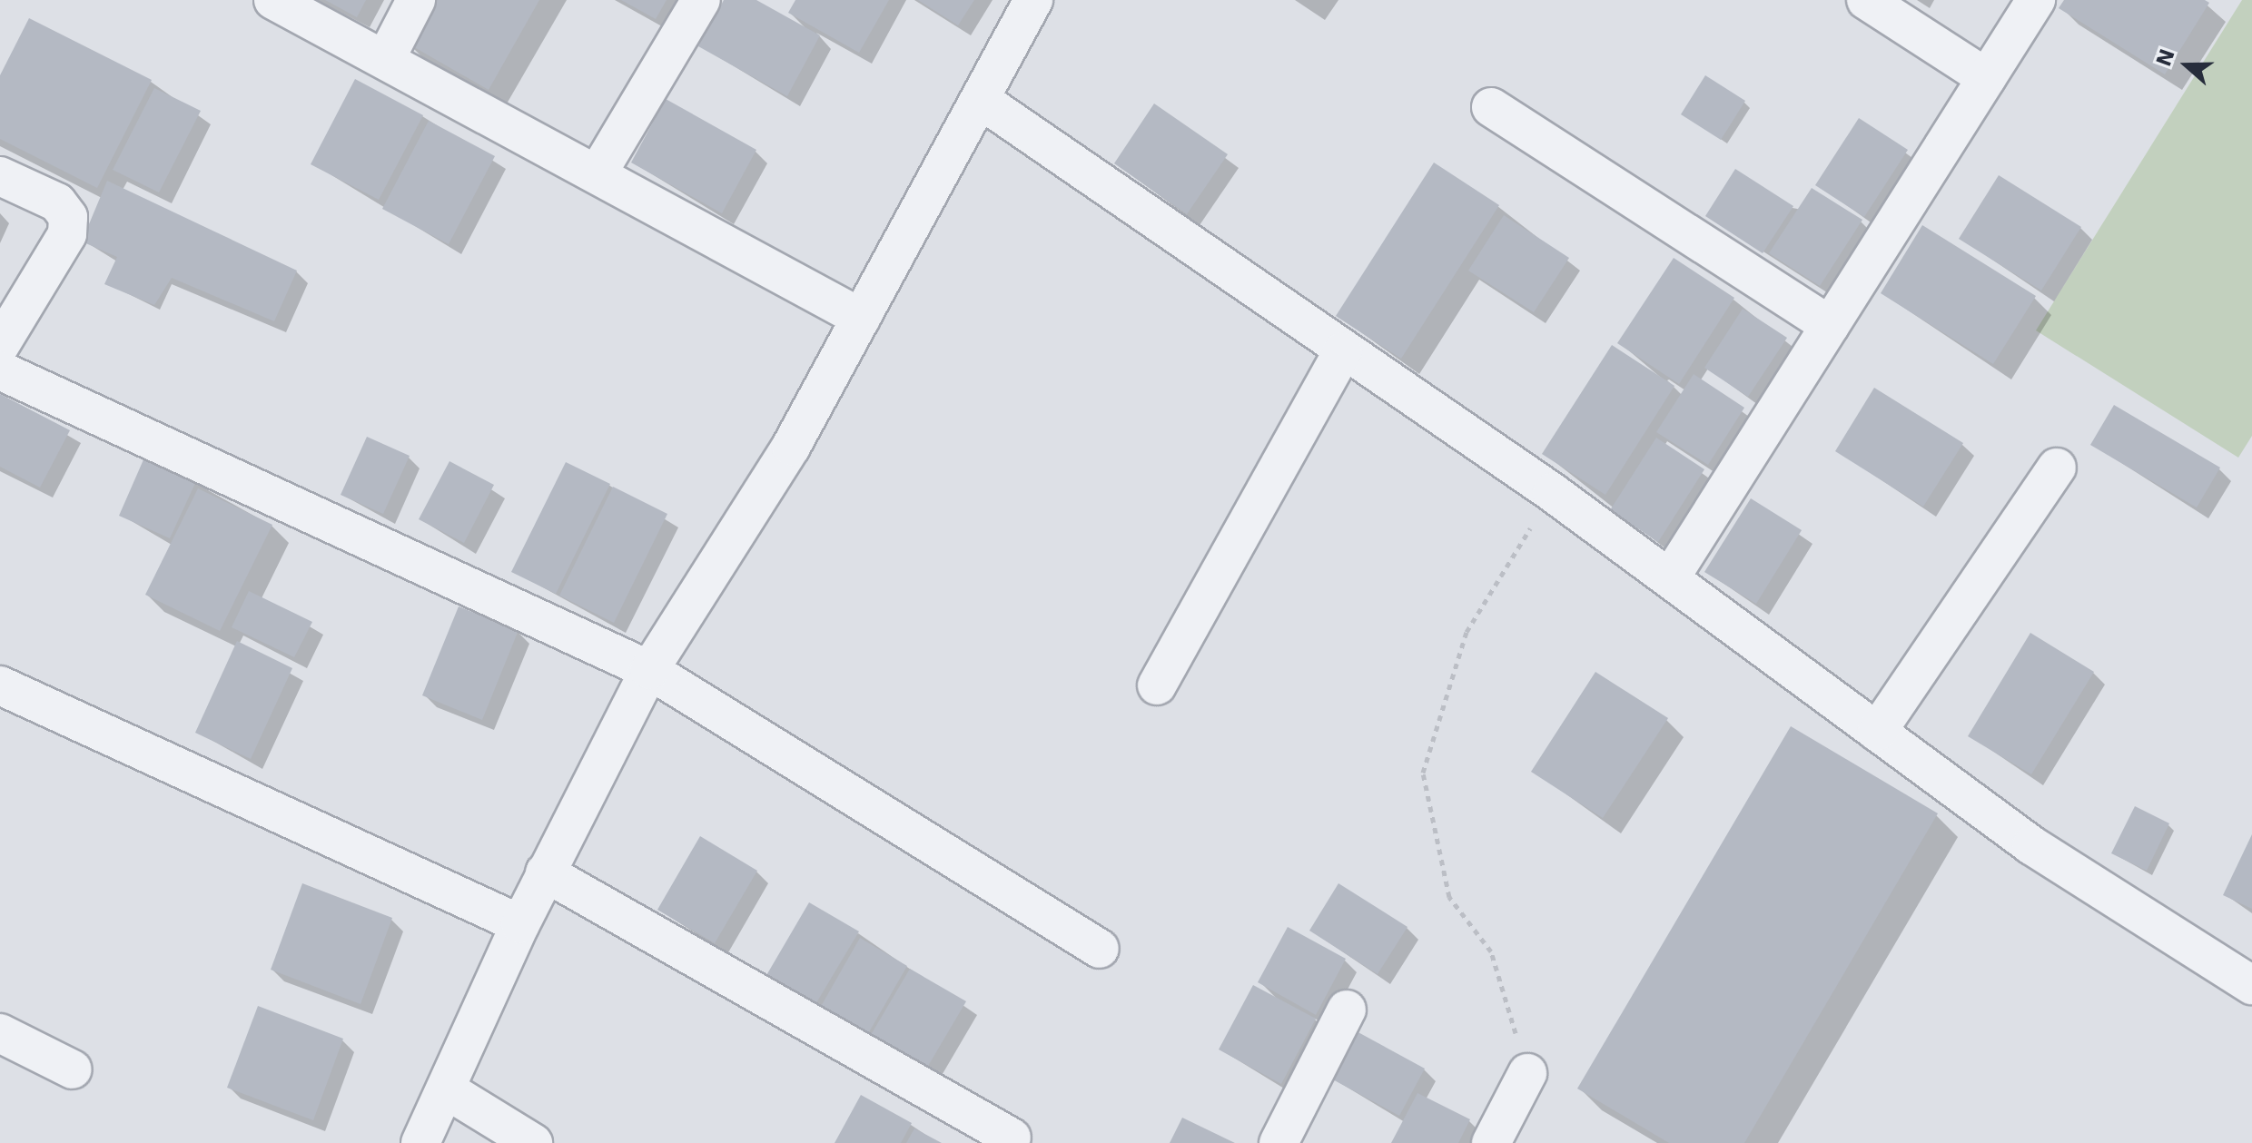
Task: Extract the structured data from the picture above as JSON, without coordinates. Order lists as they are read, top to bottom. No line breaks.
{"north":"left"}
